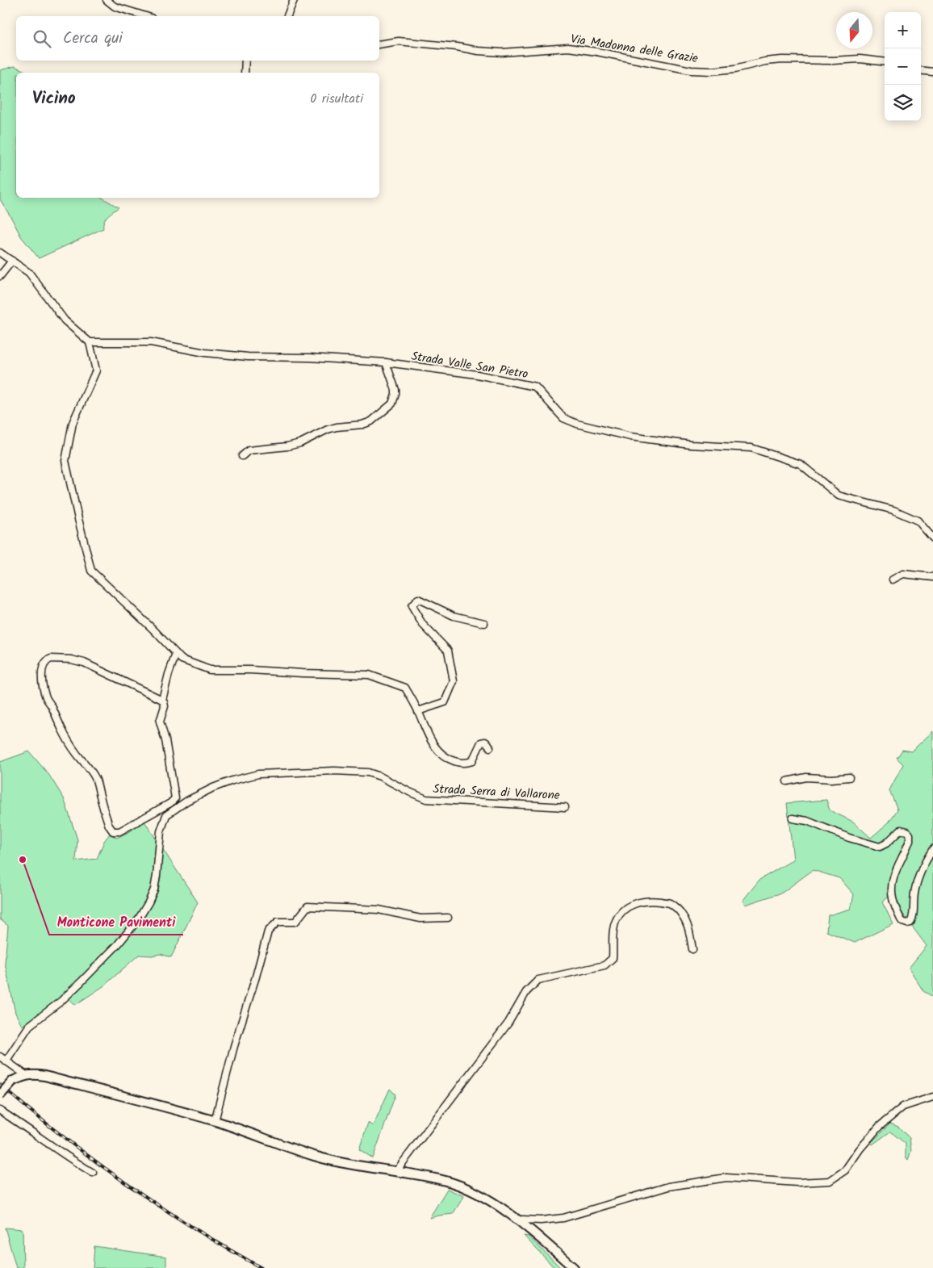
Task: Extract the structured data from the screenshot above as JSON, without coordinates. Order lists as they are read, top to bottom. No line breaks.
{"streets":{"street":["Via Madonna delle Grazie","Strada Valle San Pietro","Strada Serra di Vallarone"]},"places":["Monticone Pavimenti"],"north":"bottom","page":{"map_buttons":["+","−"],"search":"Cerca qui","heading":["Vicino","0 risultati"]}}
